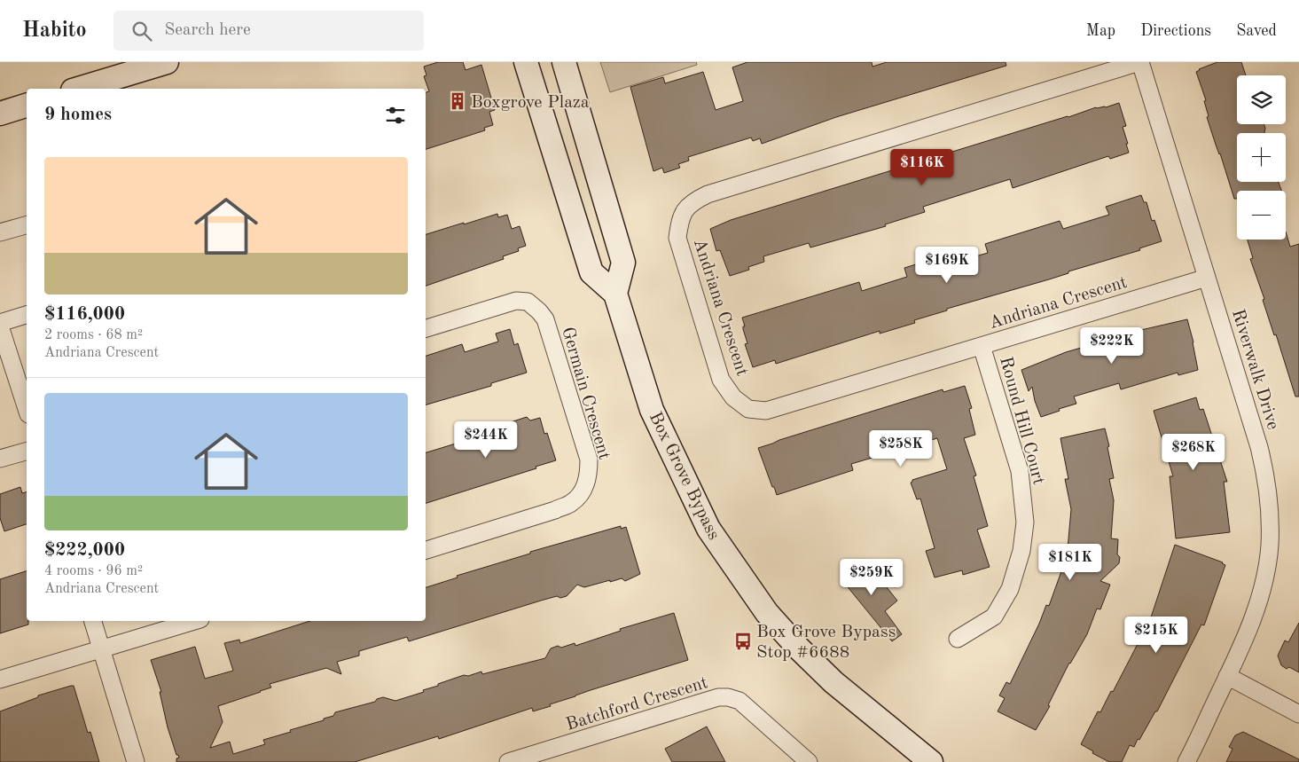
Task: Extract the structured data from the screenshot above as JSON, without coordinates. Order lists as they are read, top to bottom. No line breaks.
{"streets":{"main road":["Box Grove Bypass"],"street":["Andriana Crescent","Riverwalk Drive","Germain Crescent","Round Hill Court","Batchford Crescent"]},"crossings":[["Andriana Crescent","Riverwalk Drive"],["Andriana Crescent","Round Hill Court"]],"places":{"building":["Boxgrove Plaza"],"bus stop":["Box Grove Bypass Stop #6688"]},"page":{"header":"Habito","search":"Search here","nav":["Map","Directions","Saved"],"map_buttons":["+","−"],"heading":"9 homes","list":[{"name":"$116,000","note":"2 rooms · 68 m² · Andriana Crescent"},{"name":"$222,000","note":"4 rooms · 96 m² · Andriana Crescent"}],"price":["$116K","$169K","$222K","$244K","$258K","$268K","$181K","$259K","$215K"]}}
